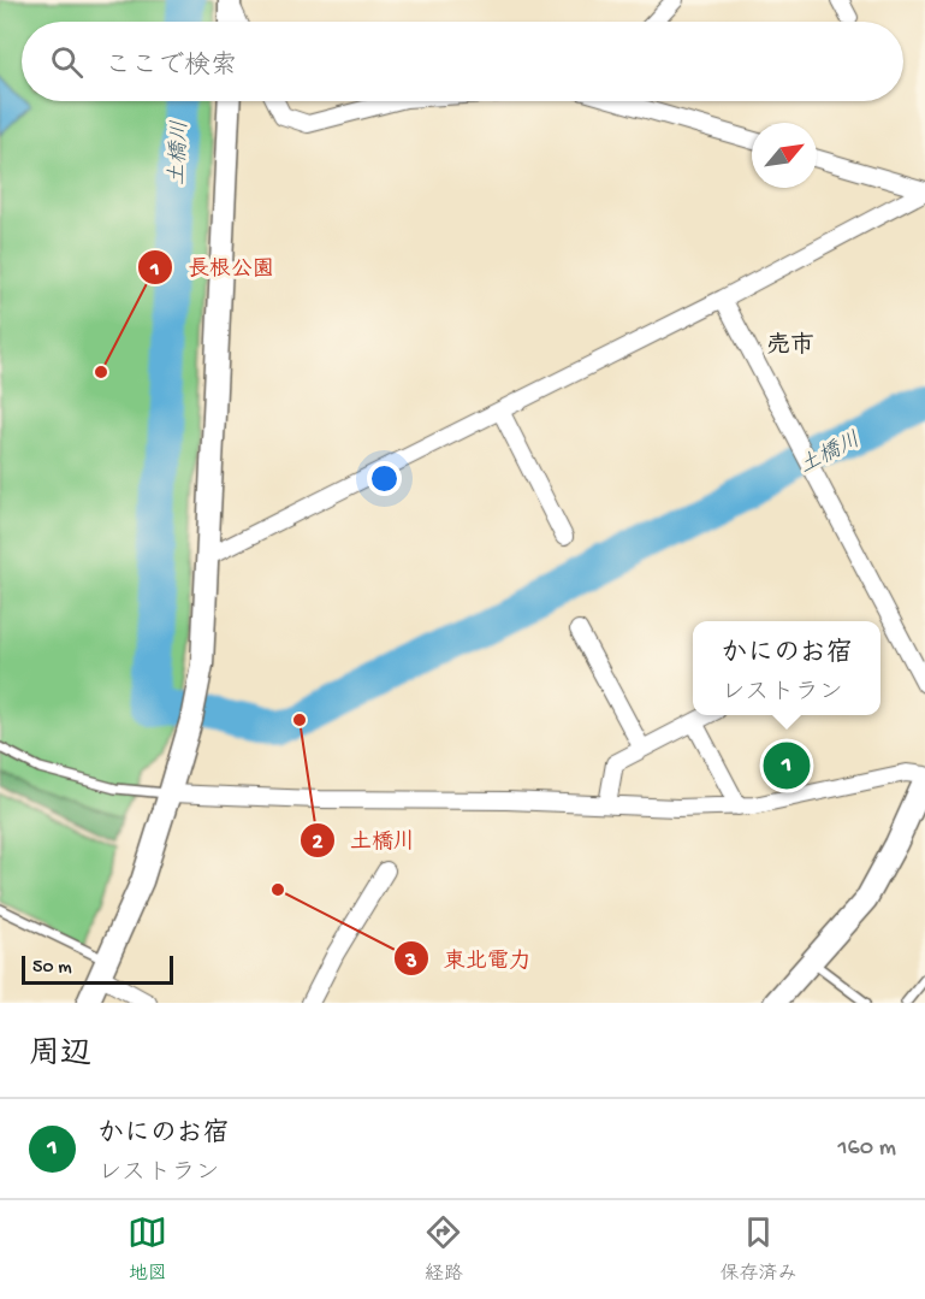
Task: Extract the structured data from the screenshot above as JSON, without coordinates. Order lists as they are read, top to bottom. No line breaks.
{"districts":["売市"],"water":["土橋川"],"places":["長根公園","土橋川","東北電力"],"scale_bar":"50 m","north":"top right","page":{"search":"ここで検索","popup":["かにのお宿","レストラン"],"pins":"1","scale":"50 m","heading":"周辺","list":[{"mark":"1","name":"かにのお宿","note":"レストラン","value":"160 m"}],"nav":["地図","経路","保存済み"]}}
